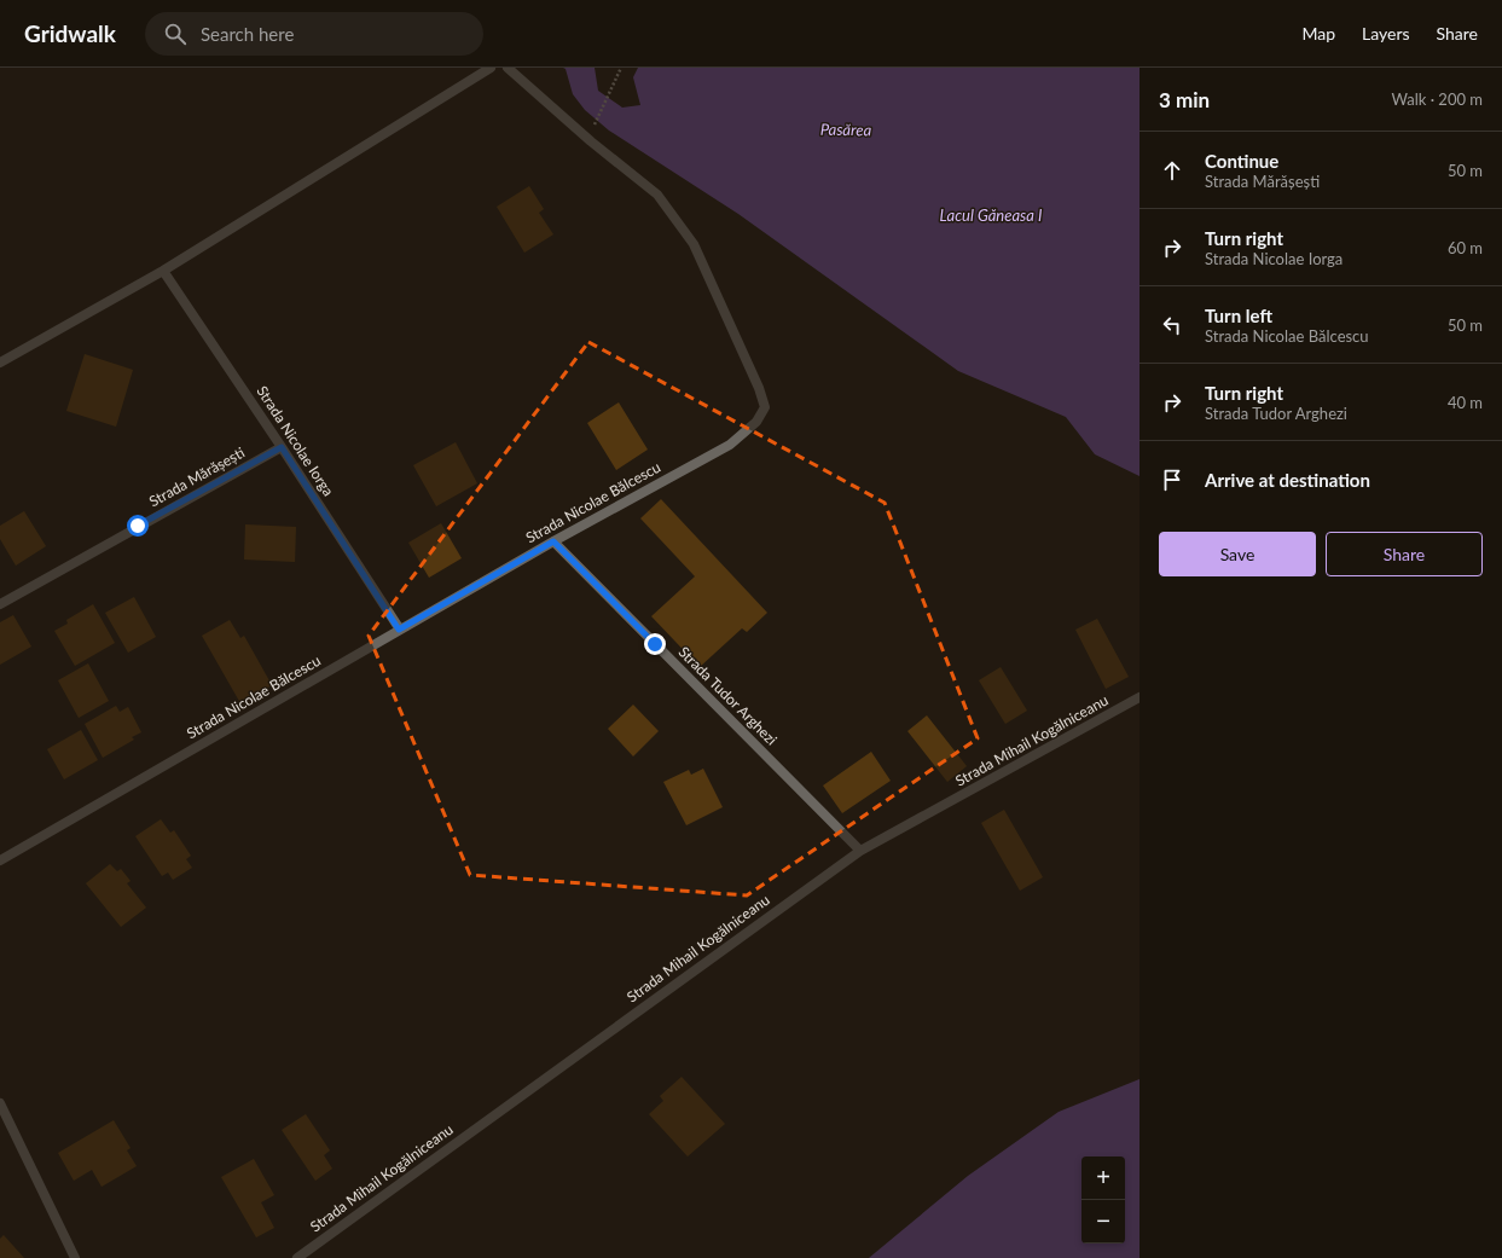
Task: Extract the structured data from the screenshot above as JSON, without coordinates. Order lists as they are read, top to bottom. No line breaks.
{"streets":{"street":["Strada Nicolae Iorga","Strada Mărășești","Strada Nicolae Bălcescu","Strada Tudor Arghezi","Strada Mihail Kogălniceanu"]},"crossings":[["Strada Nicolae Iorga","Strada Mărășești"],["Strada Nicolae Iorga","Strada Nicolae Bălcescu"],["Strada Nicolae Bălcescu","Strada Tudor Arghezi"],["Strada Tudor Arghezi","Strada Mihail Kogălniceanu"]],"water":["Pasărea","Lacul Găneasa I"],"page":{"header":"Gridwalk","search":"Search here","nav":["Map","Layers","Share"],"heading":["3 min","Walk · 200 m"],"list":[["Continue","Strada Mărășești","50 m"],["Turn right","Strada Nicolae Iorga","60 m"],["Turn left","Strada Nicolae Bălcescu","50 m"],["Turn right","Strada Tudor Arghezi","40 m"],"Arrive at destination"],"buttons":["Save","Share"],"map_buttons":["+","−"]}}
